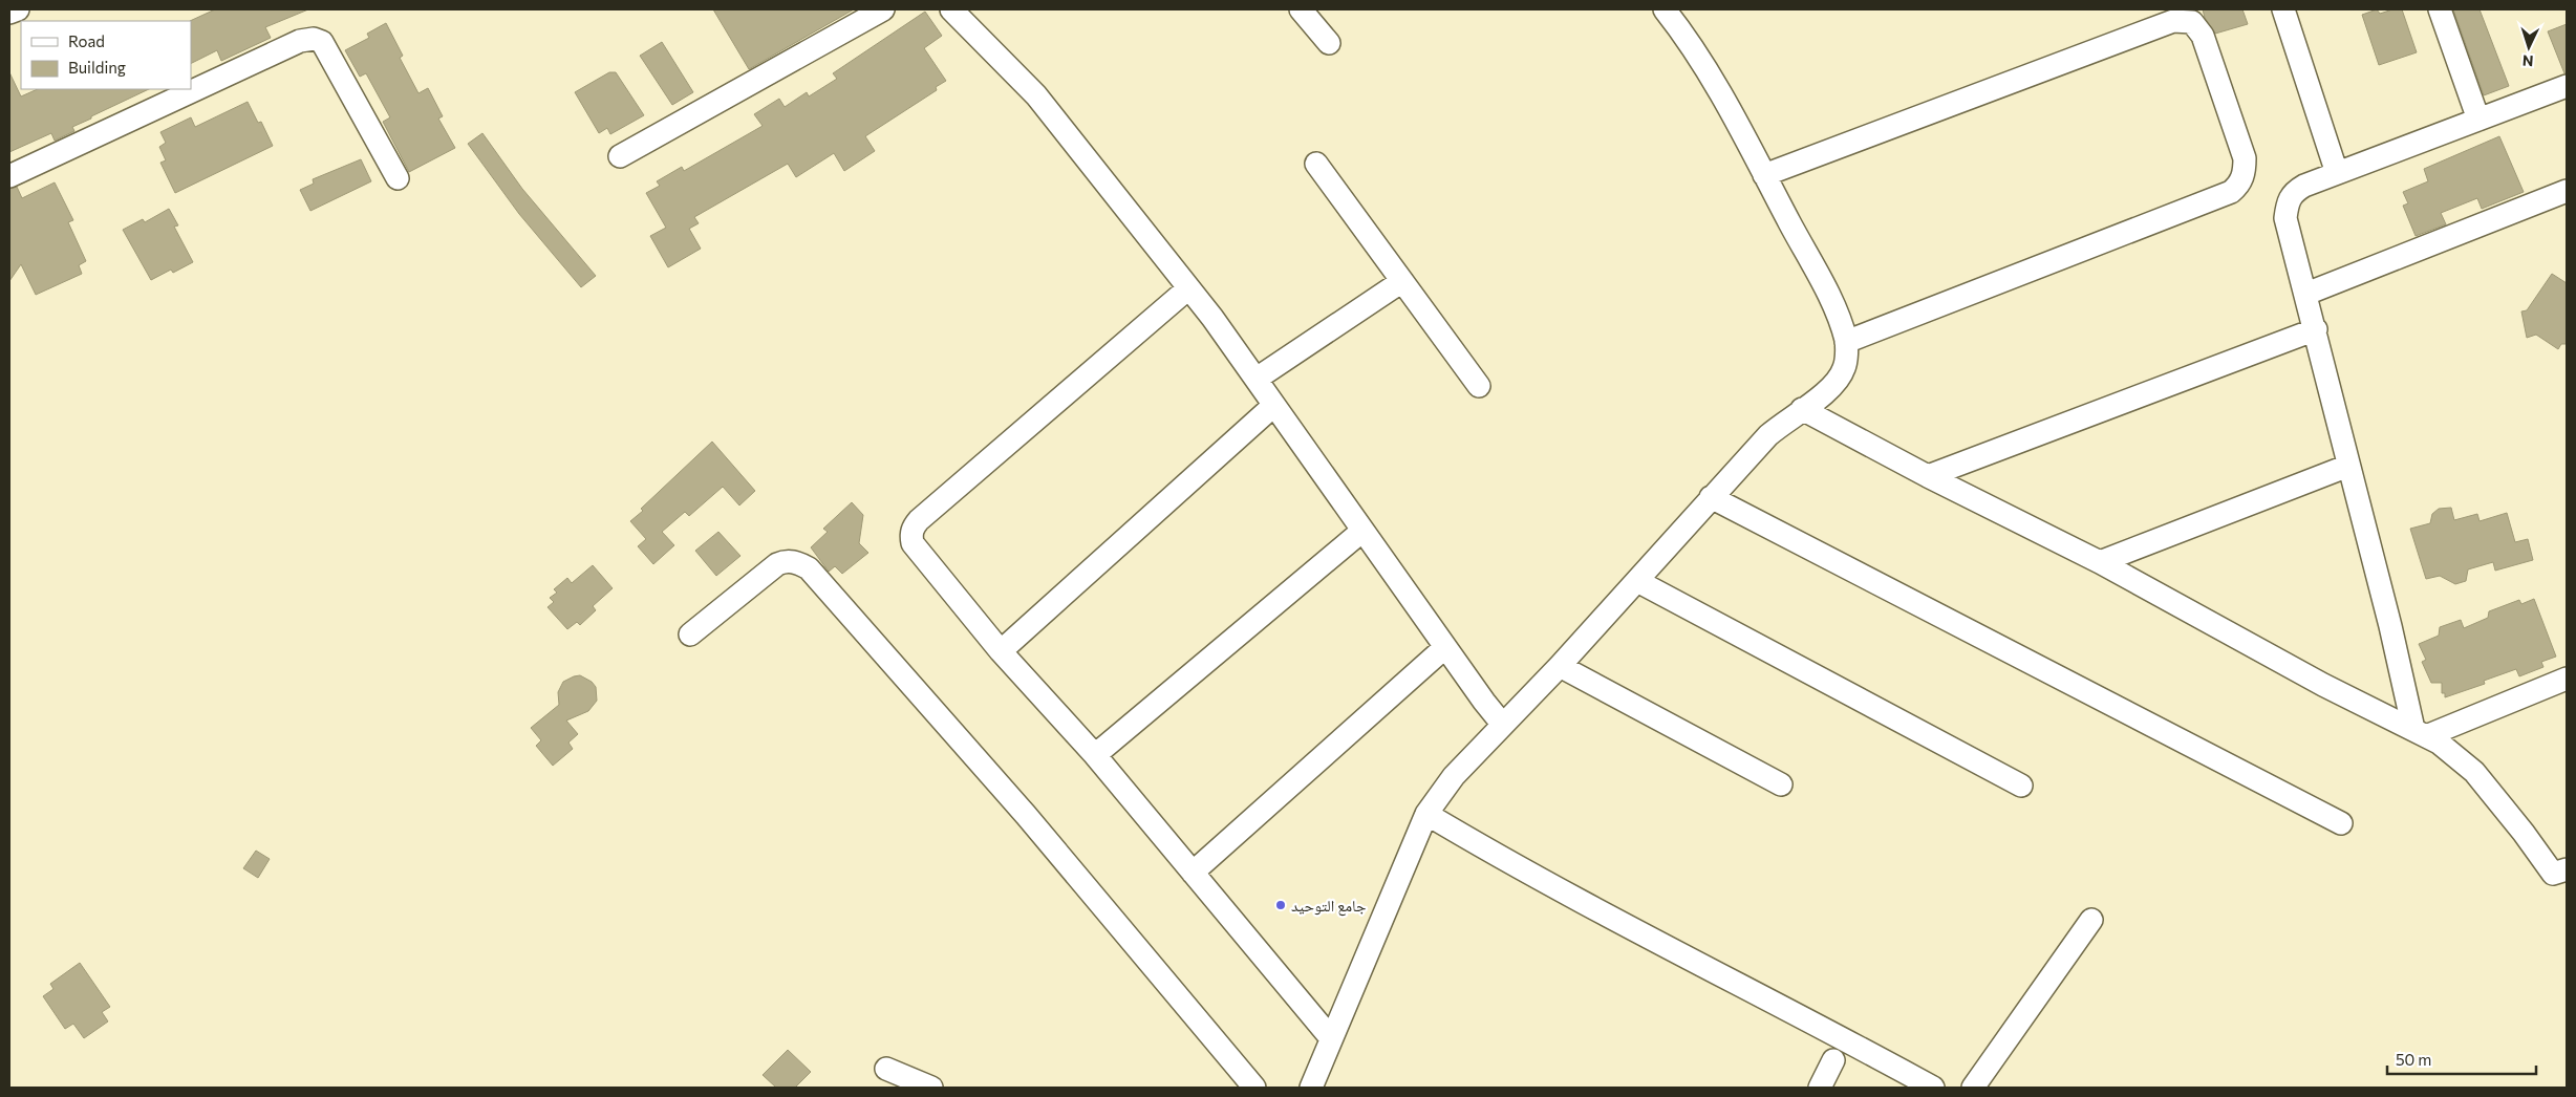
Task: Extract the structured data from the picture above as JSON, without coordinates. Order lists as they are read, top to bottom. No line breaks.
{"places":["جامع التوحيد"],"legend":["Road","Building"],"scale_bar":"50 m","north":"bottom"}
